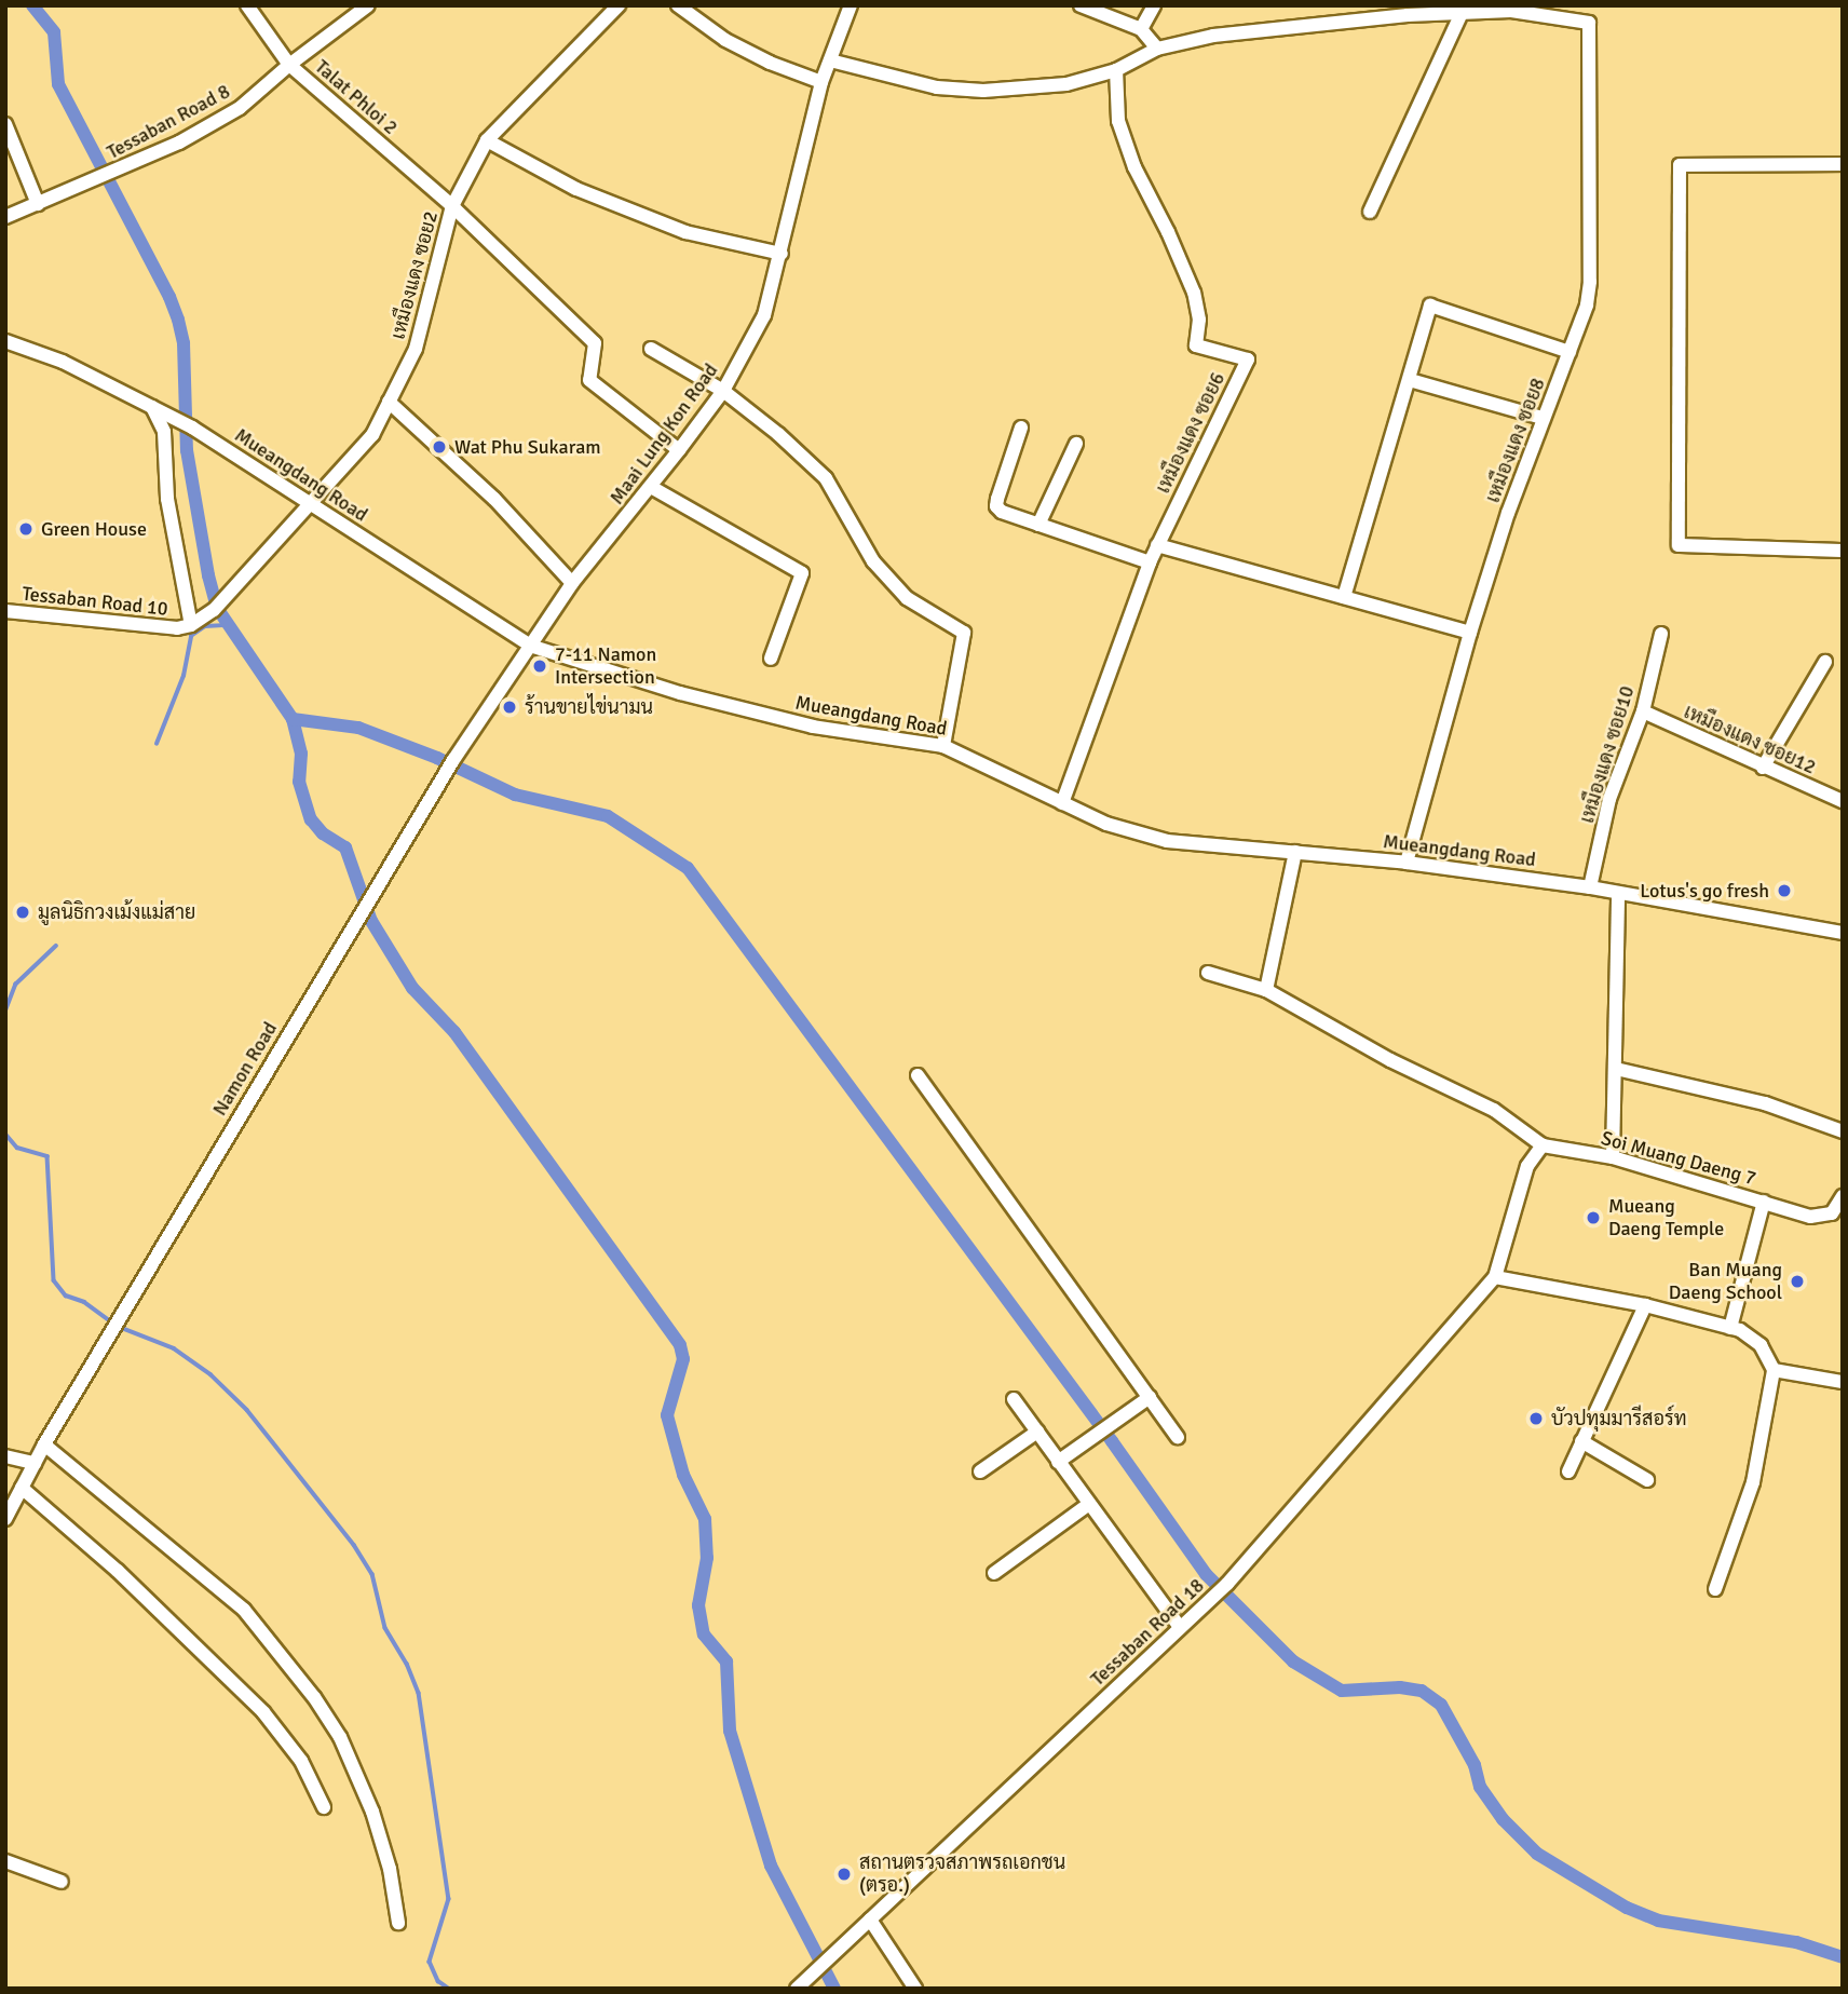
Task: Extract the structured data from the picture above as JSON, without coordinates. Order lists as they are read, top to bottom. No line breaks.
{"streets":{"street":["Talat Phloi 2","Tessaban Road 8","เหมืองแดง ซอย2","เหมืองแดง ซอย6","Maai Lung Kon Road","เหมืองแดง ซอย8","Mueangdang Road","Tessaban Road 10","เหมืองแดง ซอย12","เหมืองแดง ซอย10","Namon Road","Soi Muang Daeng 7","Tessaban Road 18"]},"crossings":[["Talat Phloi 2","Tessaban Road 8"],["Talat Phloi 2","เหมืองแดง ซอย2"],["Talat Phloi 2","Maai Lung Kon Road"],["เหมืองแดง ซอย2","Mueangdang Road"],["เหมืองแดง ซอย6","Mueangdang Road"],["Maai Lung Kon Road","Mueangdang Road"],["Maai Lung Kon Road","Namon Road"],["เหมืองแดง ซอย8","Mueangdang Road"],["Mueangdang Road","เหมืองแดง ซอย10"],["Mueangdang Road","Namon Road"],["เหมืองแดง ซอย12","เหมืองแดง ซอย10"]],"places":["Wat Phu Sukaram","Green House","7-11 Namon Intersection","ร้านขายไข่นามน","Lotus's go fresh","มูลนิธิกวงเม้งแม่สาย","Mueang Daeng Temple","Ban Muang Daeng School","บัวปทุมมารีสอร์ท","สถานตรวจสภาพรถเอกชน (ตรอ.)"]}
